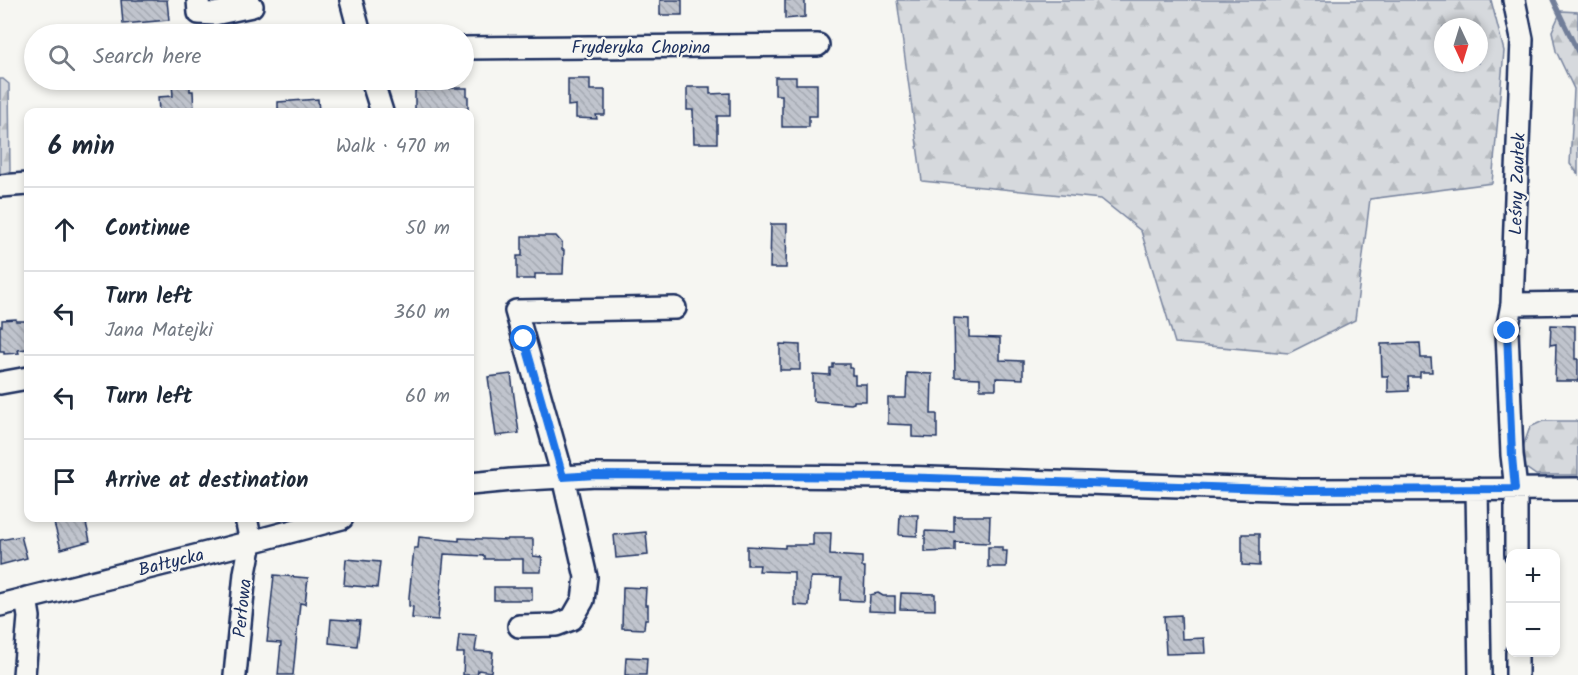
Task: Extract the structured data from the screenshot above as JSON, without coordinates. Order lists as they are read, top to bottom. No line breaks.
{"streets":{"street":["Fryderyka Chopina","Leśny Zaułek","Bałtycka","Perłowa"]},"crossings":[["Bałtycka","Perłowa"]],"north":"bottom","page":{"search":"Search here","heading":["6 min","Walk · 470 m"],"list":[["Continue","50 m"],["Turn left","Jana Matejki","360 m"],["Turn left","60 m"],"Arrive at destination"],"map_buttons":["+","−"]}}
